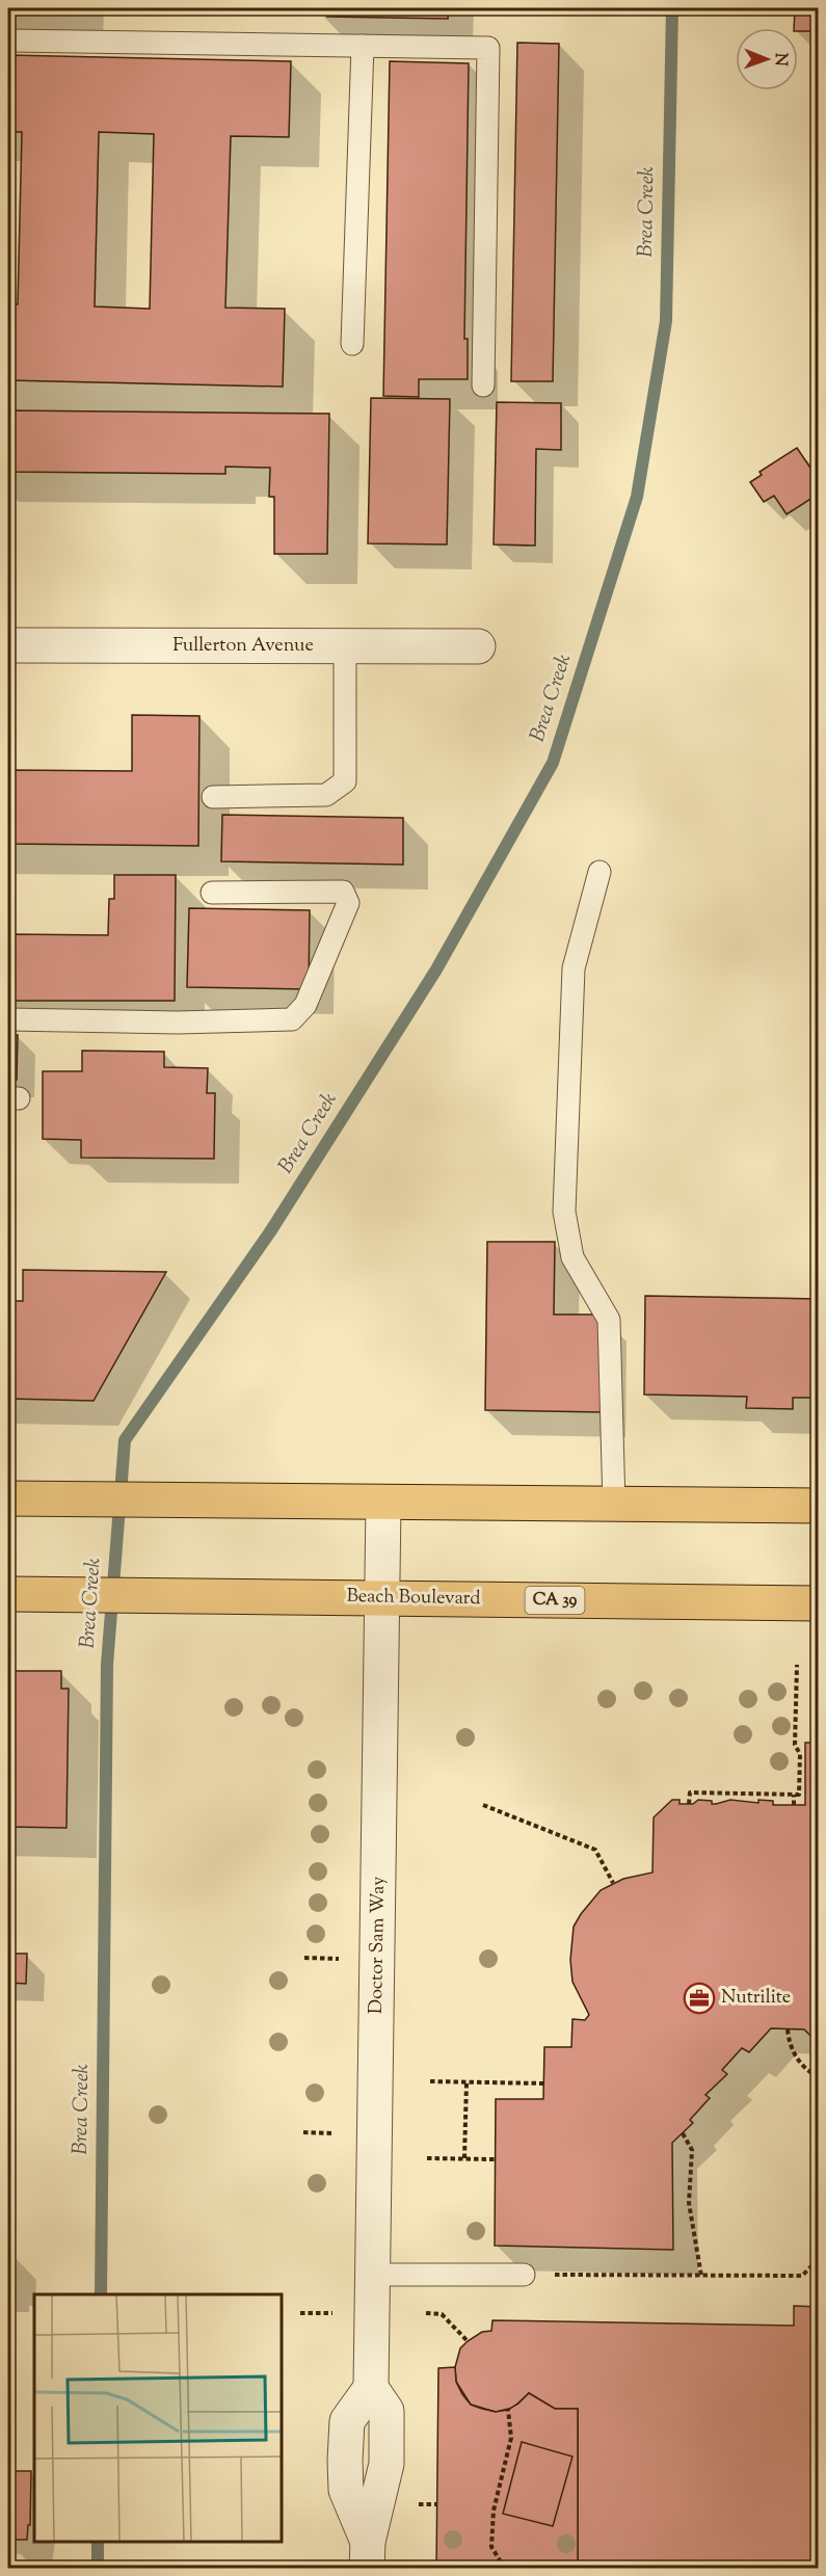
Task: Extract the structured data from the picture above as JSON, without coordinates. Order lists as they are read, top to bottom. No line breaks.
{"streets":{"main road":["Beach Boulevard","CA 39"],"street":["Fullerton Avenue","Doctor Sam Way"]},"crossings":[["Beach Boulevard","Doctor Sam Way"]],"water":["Brea Creek"],"places":{"office":["Nutrilite"]},"north":"right"}
